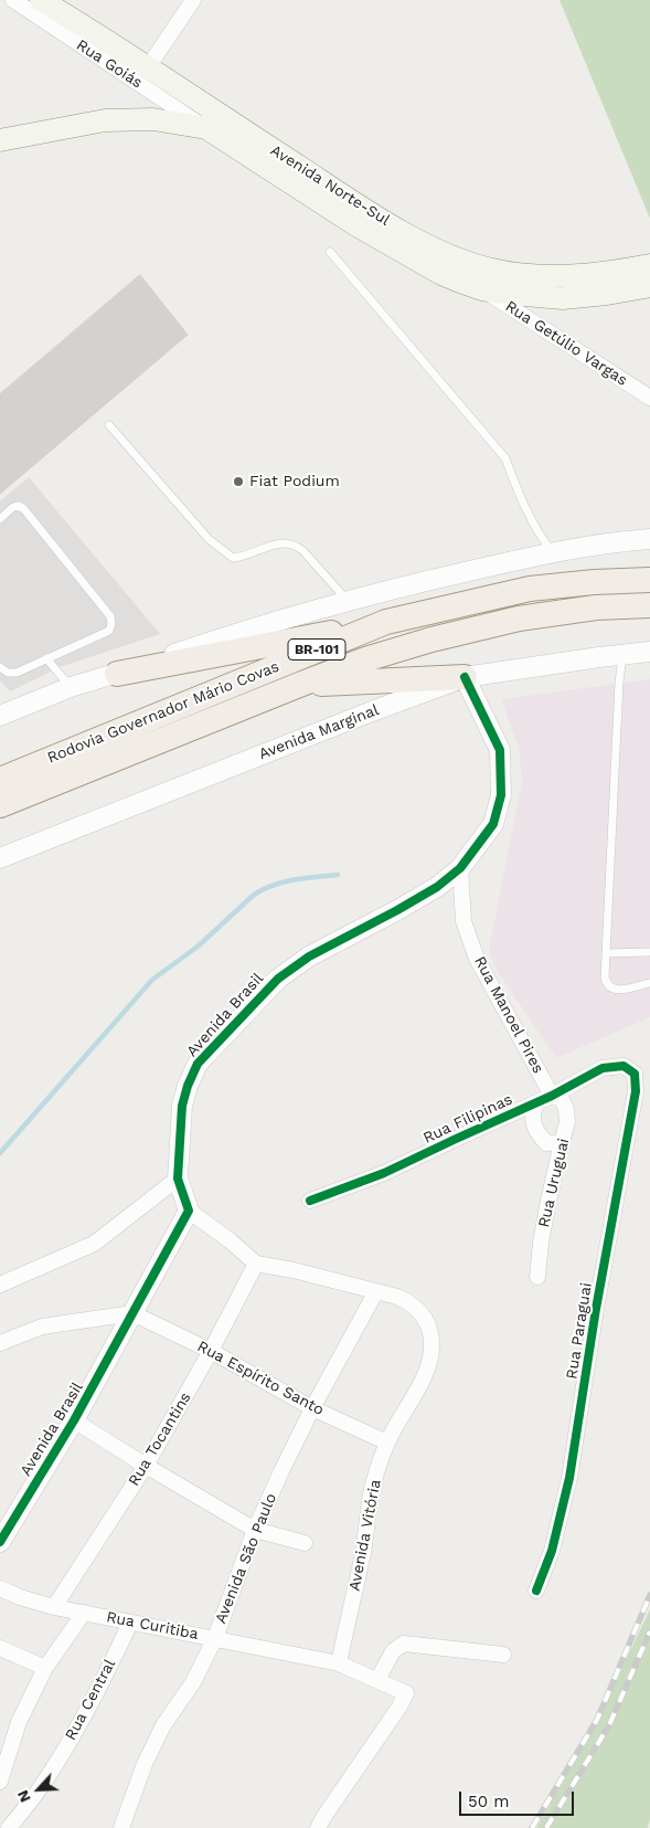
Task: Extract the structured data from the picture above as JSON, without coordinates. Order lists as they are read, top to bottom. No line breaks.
{"streets":{"main road":["Avenida Norte-Sul","BR-101","Rodovia Governador Mário Covas"],"street":["Rua Goiás","Rua Getúlio Vargas","Avenida Marginal","Avenida Brasil","Rua Manoel Pires","Rua Filipinas","Rua Uruguai","Rua Paraguai","Rua Espírito Santo","Rua Tocantins","Avenida Vitória","Avenida São Paulo","Rua Curitiba","Rua Central"]},"crossings":[["Rua Goiás","Avenida Norte-Sul"],["Avenida Norte-Sul","Rua Getúlio Vargas"],["Avenida Marginal","Avenida Brasil"],["Avenida Brasil","Rua Manoel Pires"],["Avenida Brasil","Rua Espírito Santo"],["Rua Manoel Pires","Rua Filipinas"],["Rua Manoel Pires","Rua Uruguai"],["Rua Filipinas","Rua Uruguai"],["Rua Filipinas","Rua Paraguai"],["Rua Espírito Santo","Rua Tocantins"],["Rua Espírito Santo","Avenida Vitória"],["Rua Espírito Santo","Avenida São Paulo"],["Rua Tocantins","Avenida Vitória"],["Rua Tocantins","Rua Curitiba"],["Avenida Vitória","Avenida São Paulo"],["Avenida Vitória","Rua Curitiba"],["Avenida São Paulo","Rua Curitiba"],["Rua Curitiba","Rua Central"]],"places":["Fiat Podium"],"scale_bar":"50 m","north":"bottom left"}
